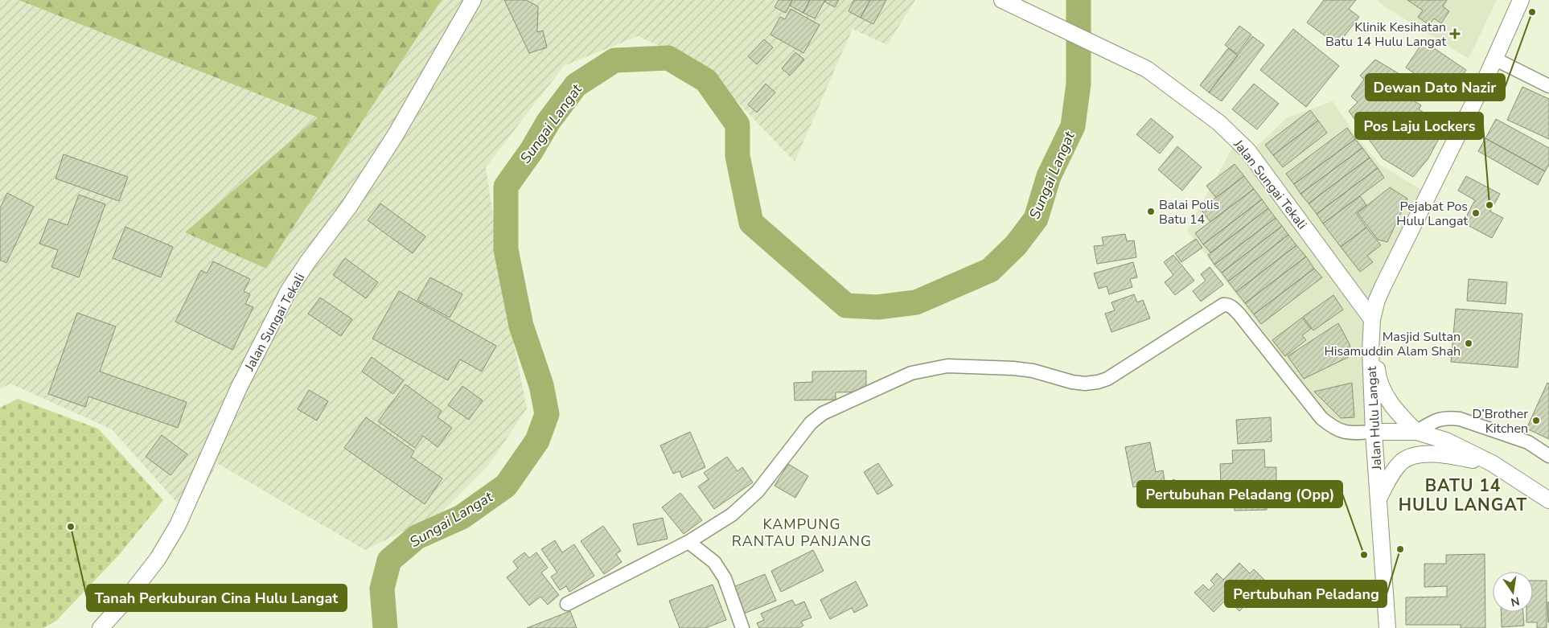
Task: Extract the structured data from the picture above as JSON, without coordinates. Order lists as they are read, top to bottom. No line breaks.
{"streets":{"street":["Jalan Sungai Tekali","Jalan Hulu Langat"]},"crossings":[["Jalan Sungai Tekali","Jalan Hulu Langat"]],"districts":["BATU 14 HULU LANGAT","KAMPUNG RANTAU PANJANG"],"water":["Sungai Langat"],"places":{"other":["Dewan Dato Nazir","Pos Laju Lockers","Balai Polis Batu 14","Pejabat Pos Hulu Langat","Masjid Sultan Hisamuddin Alam Shah","D’Brother Kitchen","Tanah Perkuburan Cina Hulu Langat","Pertubuhan Peladang","Pertubuhan Peladang (Opp)"],"health":["Klinik Kesihatan Batu 14 Hulu Langat"]},"north":"bottom"}
